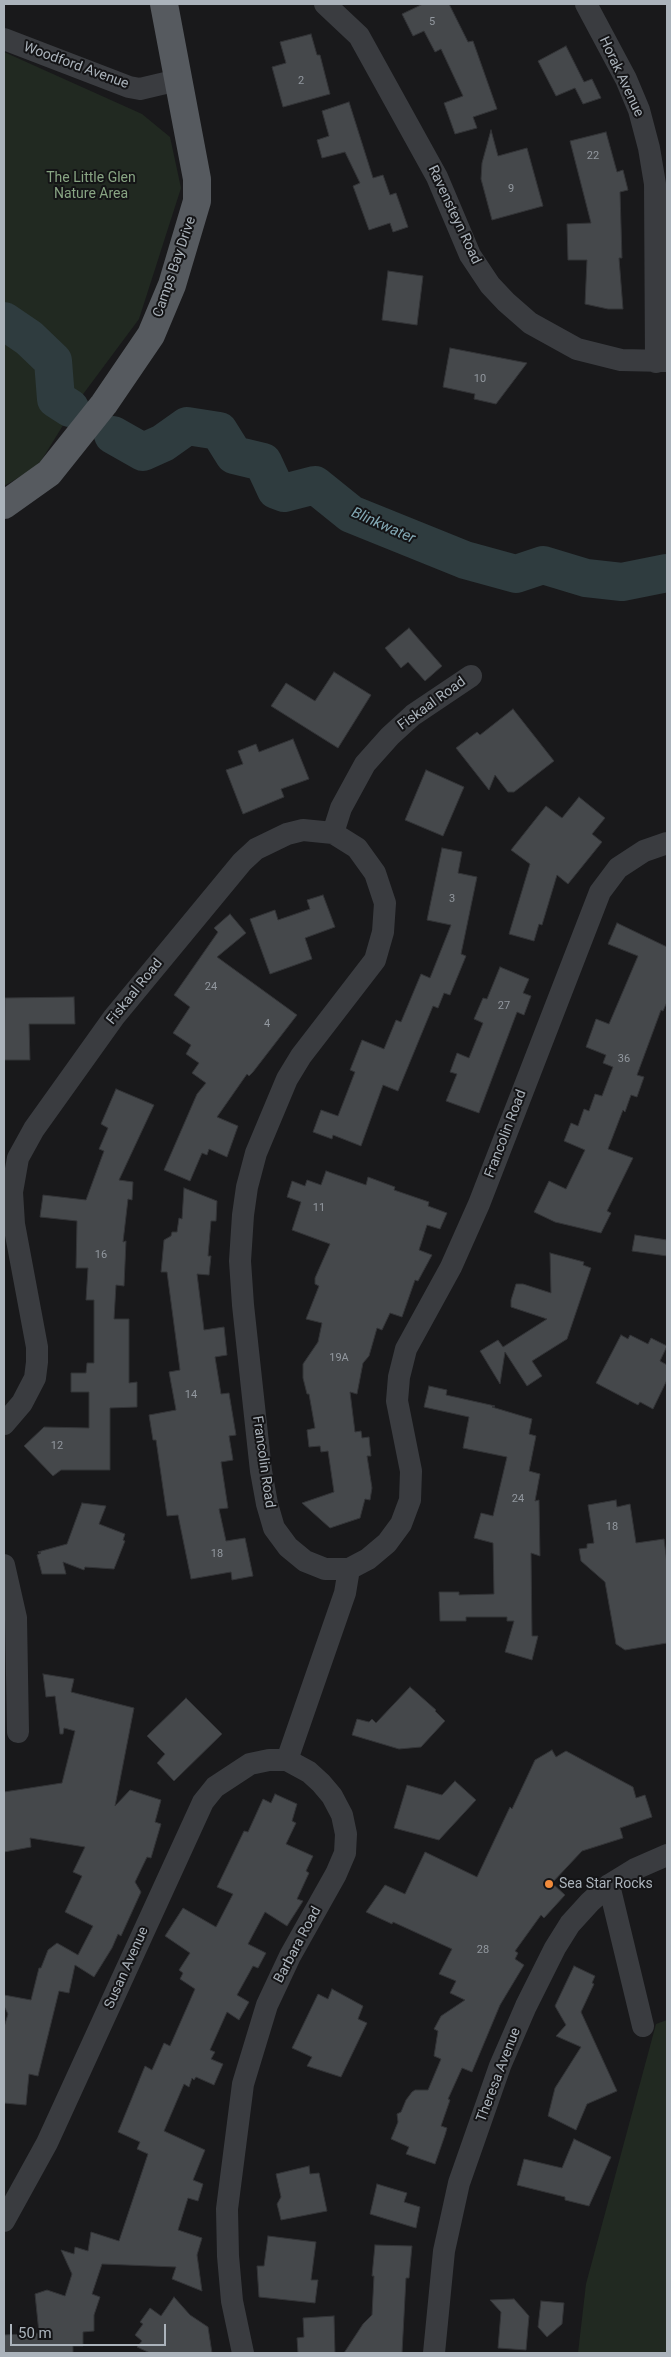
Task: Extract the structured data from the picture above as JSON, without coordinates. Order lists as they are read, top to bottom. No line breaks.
{"streets":{"main road":["Camps Bay Drive"],"street":["Woodford Avenue","Horak Avenue","Ravensteyn Road","Fiskaal Road","Francolin Road","Barbara Road","Susan Avenue","Theresa Avenue"]},"crossings":[["Woodford Avenue","Camps Bay Drive"],["Horak Avenue","Ravensteyn Road"],["Fiskaal Road","Francolin Road"],["Barbara Road","Susan Avenue"]],"water":["Blinkwater"],"parks":["The Little Glen Nature Area"],"places":["Sea Star Rocks"],"house_numbers":["5","2","22","9","10","3","24","27","4","36","11","16","19A","14","12","24","18","18","28"],"scale_bar":"50 m"}
